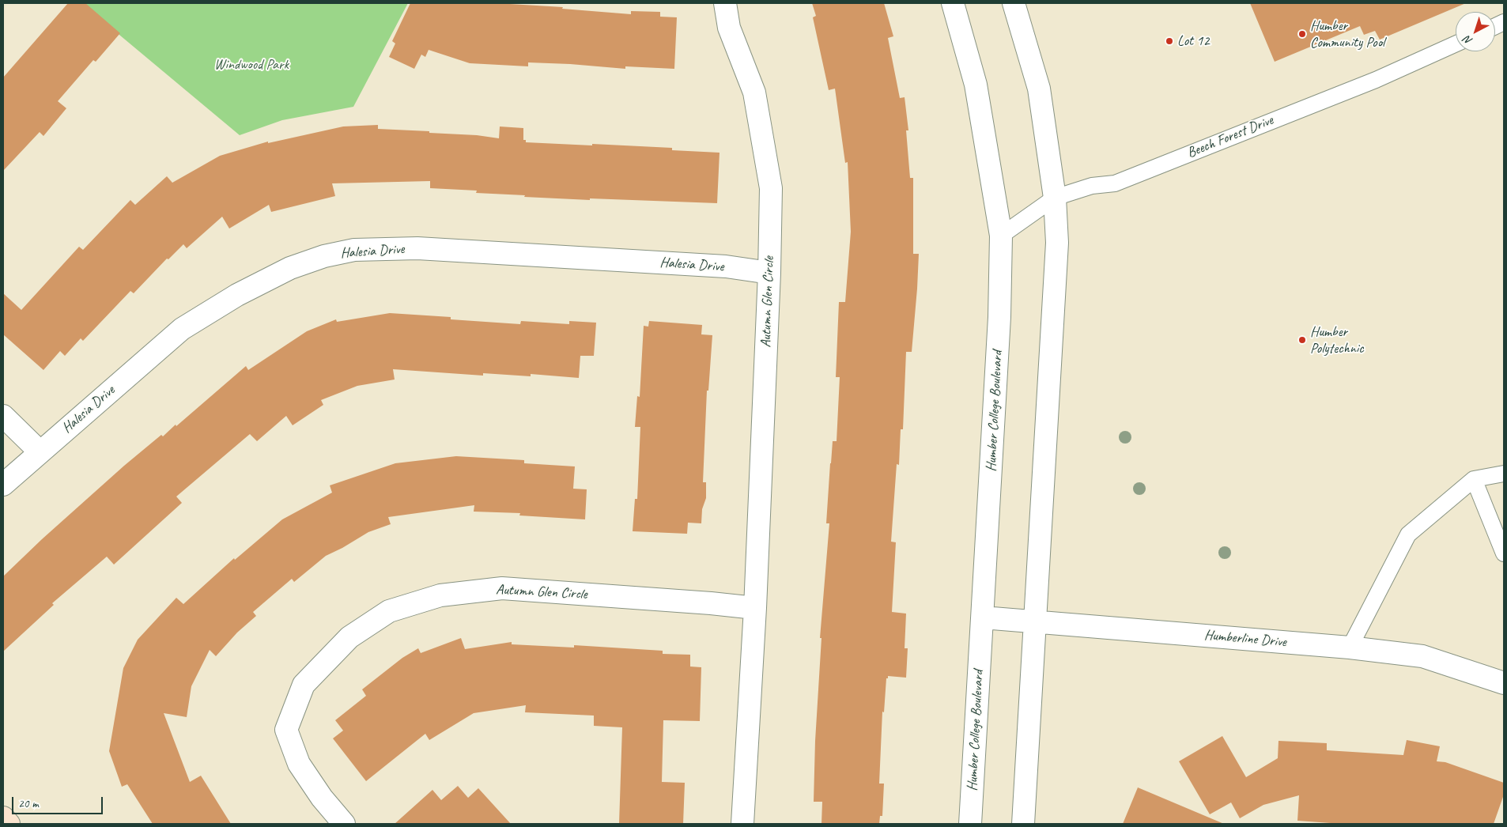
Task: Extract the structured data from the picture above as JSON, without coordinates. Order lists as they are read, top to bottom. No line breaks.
{"streets":{"street":["Halesia Drive","Autumn Glen Circle","Humber College Boulevard","Humberline Drive"],"lane":["Beech Forest Drive"]},"crossings":[["Beech Forest Drive","Humber College Boulevard"],["Halesia Drive","Autumn Glen Circle"],["Humber College Boulevard","Humberline Drive"]],"parks":["Windwood Park"],"places":["Humber Community Pool","Lot 12","Humber Polytechnic"],"scale_bar":"20 m","north":"bottom left"}
